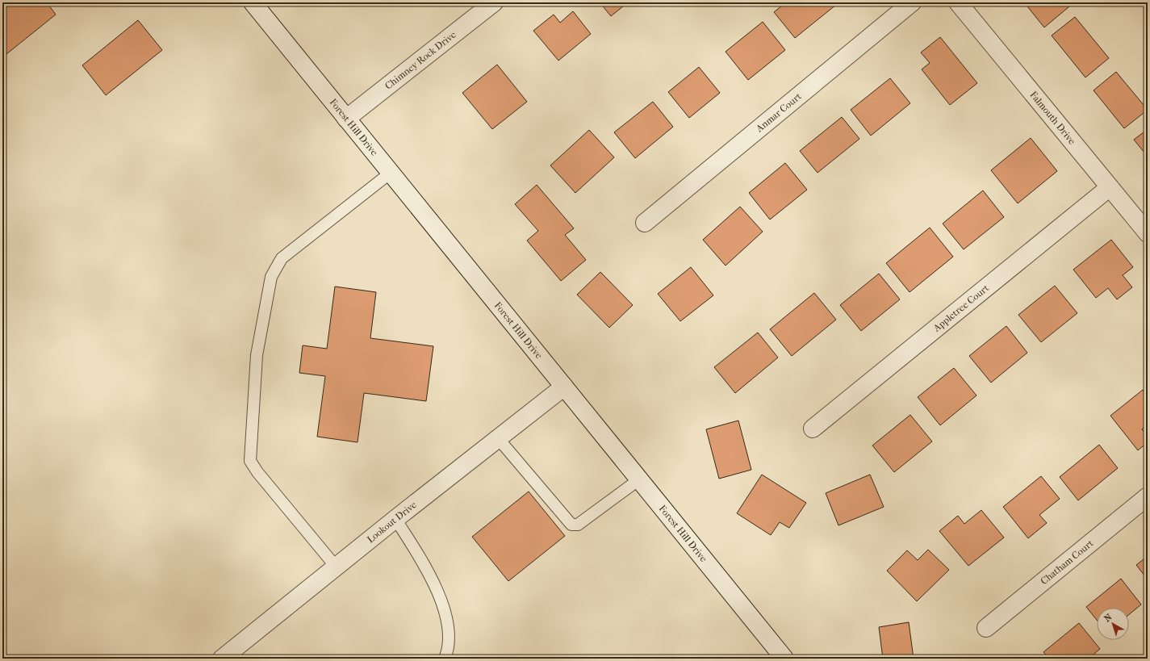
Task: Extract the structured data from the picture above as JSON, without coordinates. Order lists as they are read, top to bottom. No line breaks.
{"streets":{"street":["Chimney Rock Drive","Anmar Court","Falmouth Drive","Forest Hill Drive","Appletree Court","Lookout Drive","Chatham Court"]},"crossings":[["Chimney Rock Drive","Forest Hill Drive"],["Falmouth Drive","Appletree Court"],["Forest Hill Drive","Lookout Drive"]],"north":"top left"}
